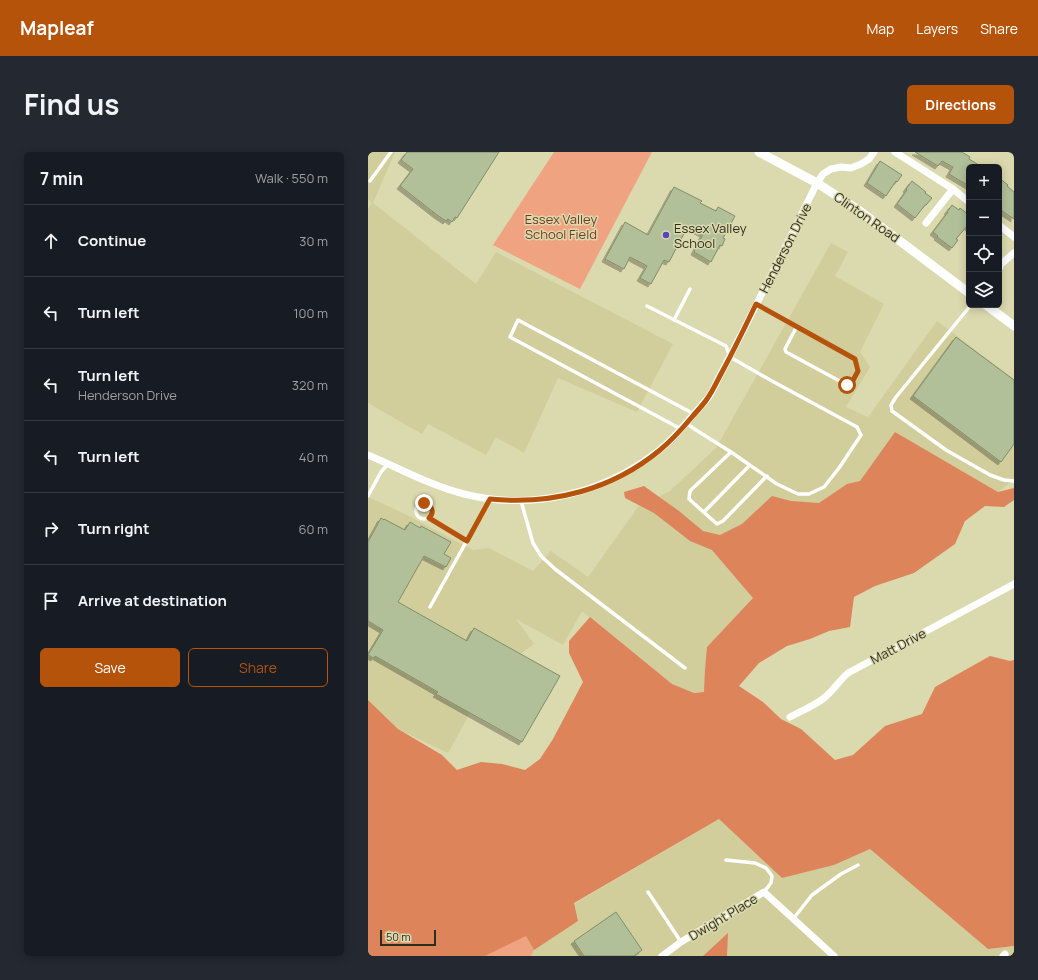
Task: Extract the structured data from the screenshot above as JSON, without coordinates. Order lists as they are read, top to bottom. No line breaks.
{"streets":{"street":["Clinton Road","Henderson Drive","Matt Drive","Dwight Place"]},"crossings":[["Clinton Road","Henderson Drive"]],"parks":["Essex Valley School Field"],"places":["Essex Valley School"],"scale_bar":"50 m","page":{"header":"Mapleaf","nav":["Map","Layers","Share"],"title":"Find us","buttons":["Directions",["Save","Share"]],"heading":["7 min","Walk · 550 m"],"map_buttons":["+","−"],"list":[["Continue","30 m"],["Turn left","100 m"],["Turn left","Henderson Drive","320 m"],["Turn left","40 m"],["Turn right","60 m"],"Arrive at destination"],"scale":"50 m"}}
